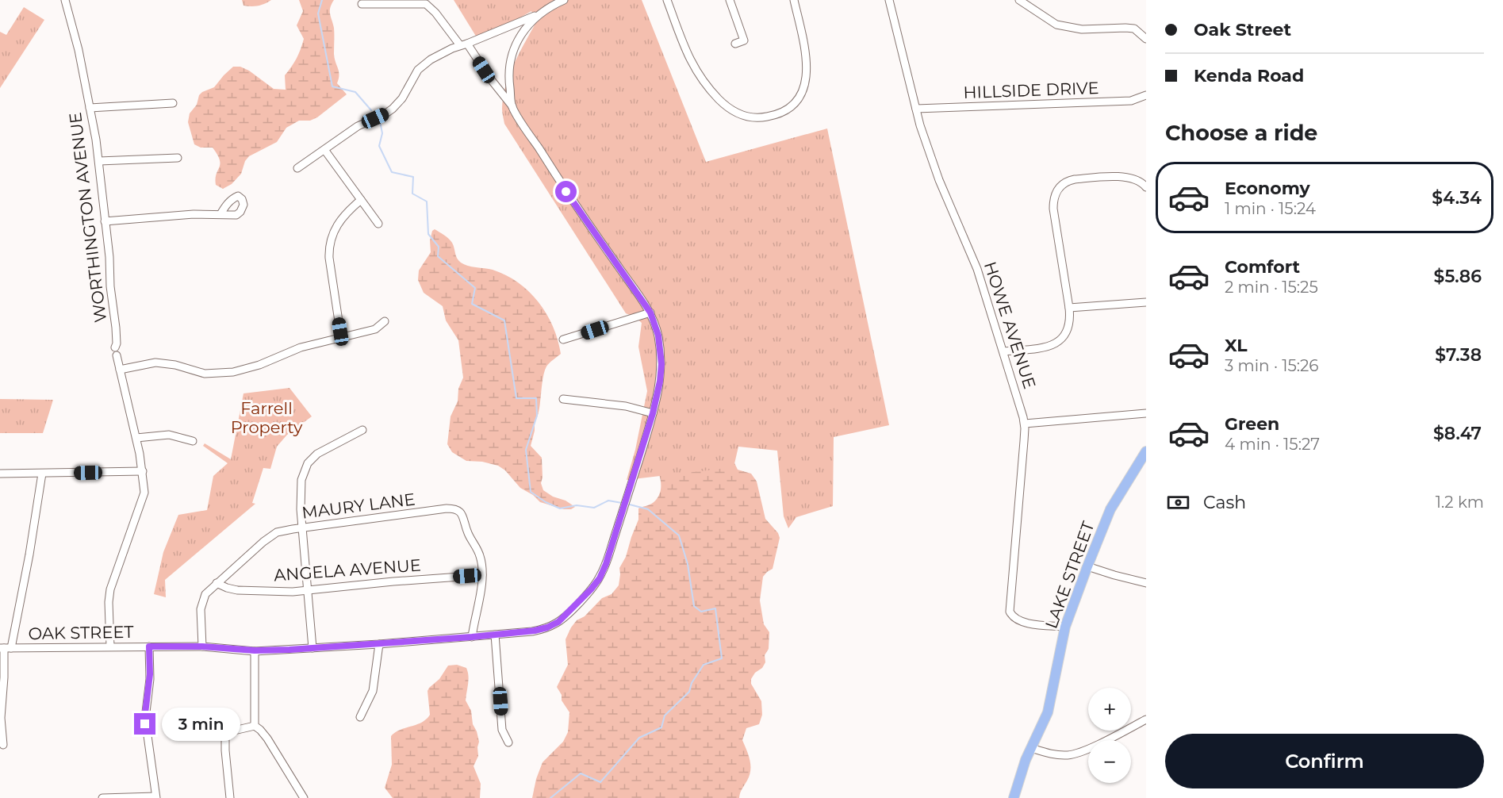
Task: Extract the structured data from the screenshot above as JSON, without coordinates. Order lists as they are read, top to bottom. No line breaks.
{"streets":{"main road":["LAKE STREET"],"street":["HILLSIDE DRIVE","WORTHINGTON AVENUE","HOWE AVENUE","MAURY LANE","ANGELA AVENUE","OAK STREET"]},"crossings":[["HILLSIDE DRIVE","HOWE AVENUE"],["WORTHINGTON AVENUE","OAK STREET"],["HOWE AVENUE","LAKE STREET"],["MAURY LANE","ANGELA AVENUE"],["MAURY LANE","OAK STREET"]],"parks":["Farrell Property"],"page":{"banner":["Oak Street","Kenda Road"],"heading":"Choose a ride","list":[{"name":"Economy","note":"1 min · 15:24","value":"$4.34"},{"name":"Comfort","note":"2 min · 15:25","value":"$5.86"},{"name":"XL","note":"3 min · 15:26","value":"$7.38"},{"name":"Green","note":"4 min · 15:27","value":"$8.47"}],"pay":["Cash","1.2 km"],"map_buttons":["+","−"],"bubble":"3 min","buttons":"Confirm"}}
